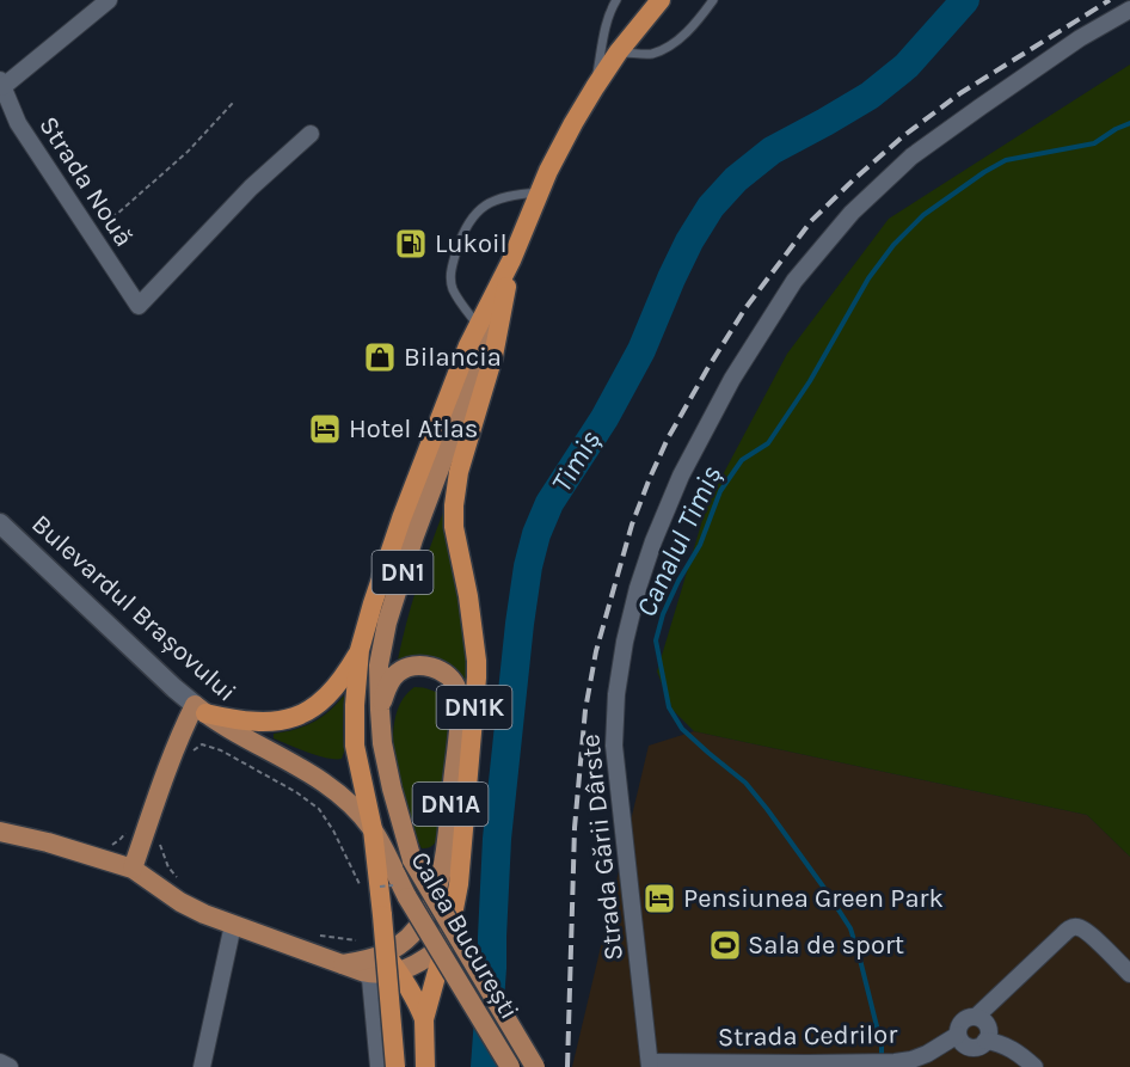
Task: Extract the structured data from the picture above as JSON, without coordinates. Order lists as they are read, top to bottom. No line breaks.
{"streets":{"highway":["DN1","DN1K","Calea București"],"main road":["Bulevardul Brașovului","DN1A"],"street":["Strada Nouă","Strada Gării Dârste","Strada Cedrilor"]},"crossings":[["Bulevardul Brașovului","Calea București"],["DN1K","DN1A"],["DN1K","Calea București"],["DN1A","Calea București"],["Strada Gării Dârste","Strada Cedrilor"]],"water":["Timiș","Canalul Timiș"],"places":{"fuel station":["Lukoil"],"shop":["Bilancia"],"hotel":["Hotel Atlas","Pensiunea Green Park"],"sports":["Sala de sport"]}}
